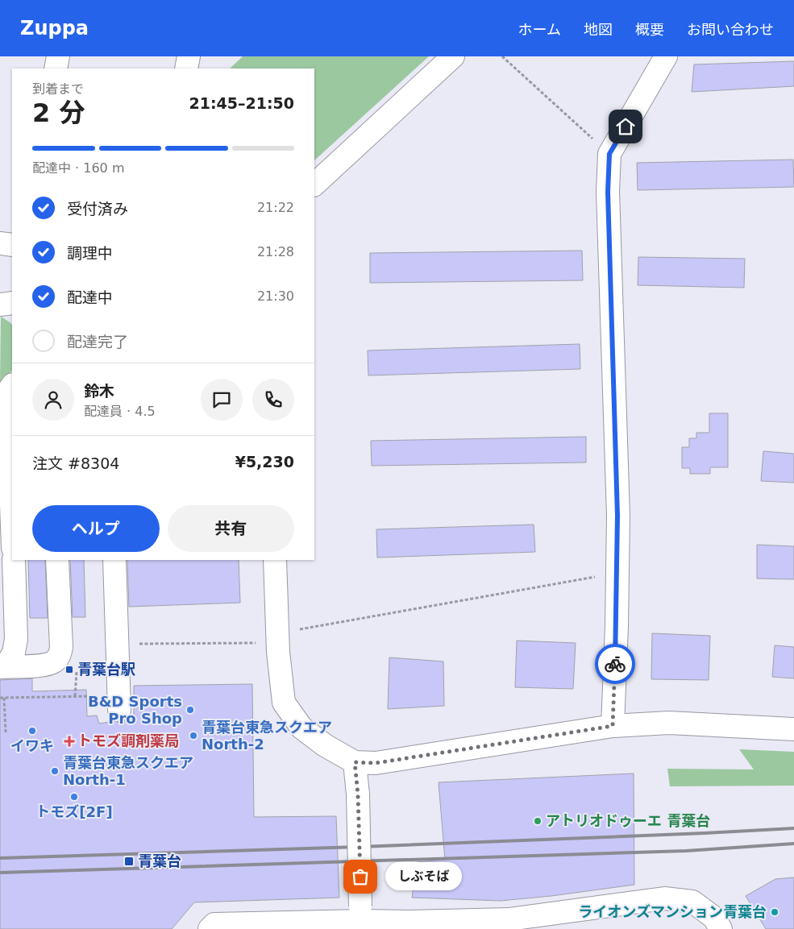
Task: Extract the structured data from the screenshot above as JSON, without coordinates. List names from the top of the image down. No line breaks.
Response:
{"places":{"transit":["青葉台駅","青葉台"],"other":["B&D Sports Pro Shop","イワキ","青葉台東急スクエア North-2","青葉台東急スクエア North-1","トモズ[2F]","アトリオドゥーエ 青葉台","しぶそば","ライオンズマンション青葉台"],"health":["トモズ調剤薬局"]},"page":{"header":"Zuppa","nav":["ホーム","地図","概要","お問い合わせ"],"heading":["2 分","到着まで","21:45–21:50"],"panel":["鈴木","配達員 · 4.5","注文 #8304","¥5,230"],"bar":"配達中 · 160 m","list":[["受付済み","21:22"],["調理中","21:28"],["配達中","21:30"],"配達完了"],"buttons":["ヘルプ","共有"],"bubble":"しぶそば"}}
